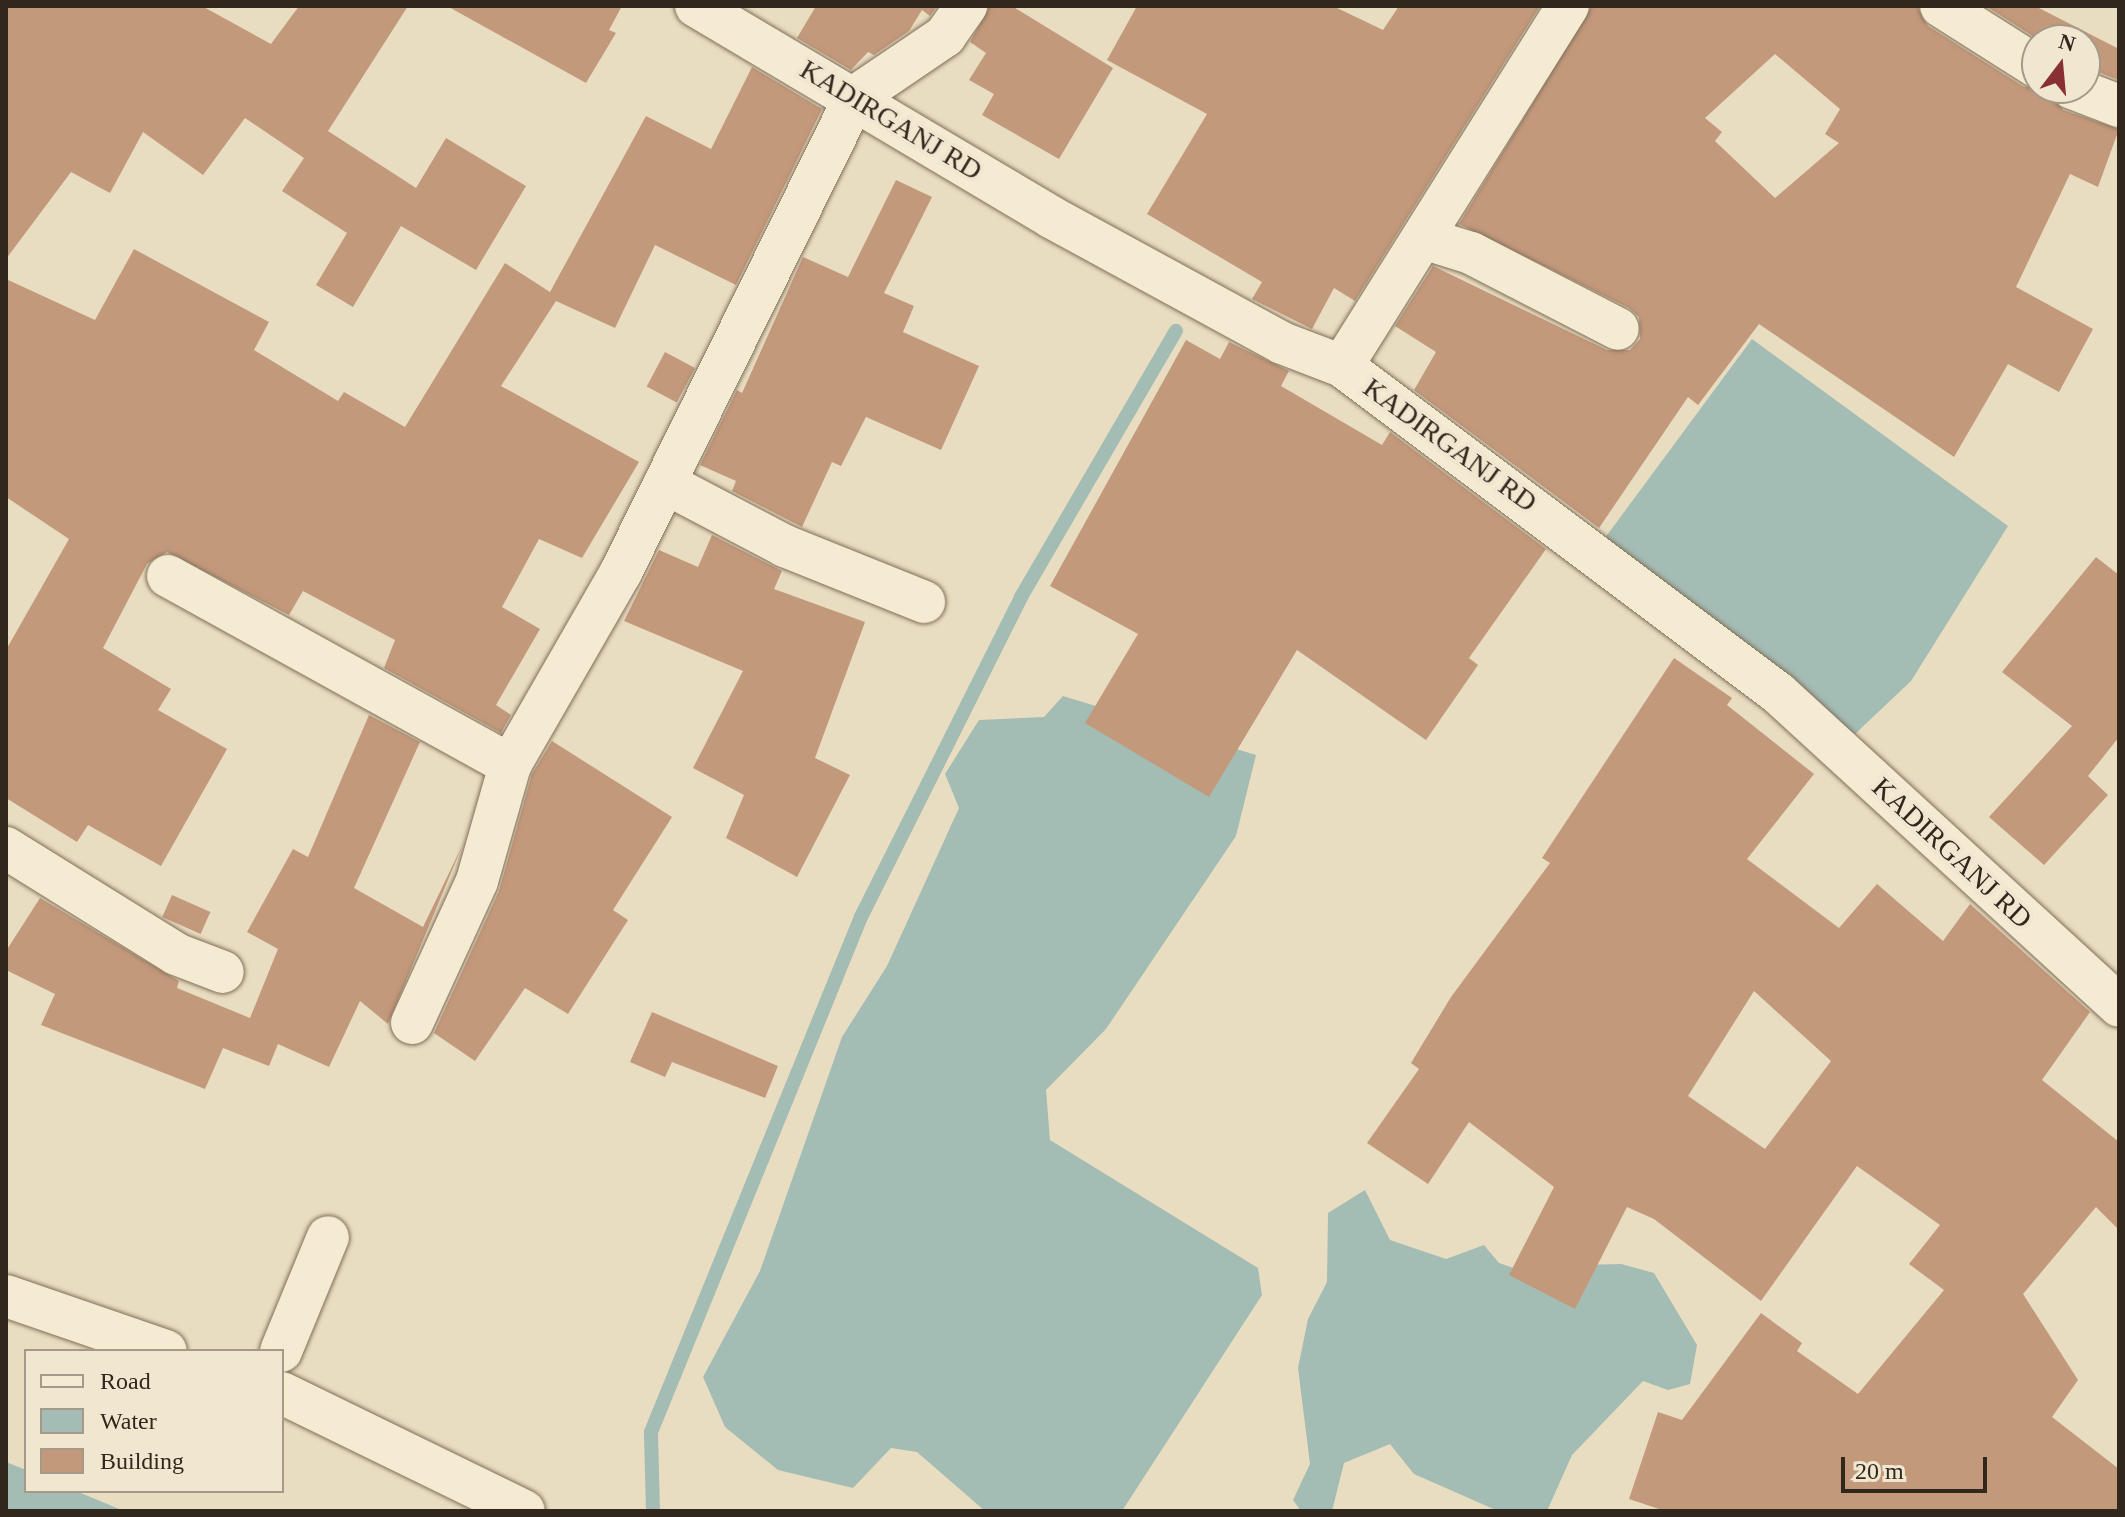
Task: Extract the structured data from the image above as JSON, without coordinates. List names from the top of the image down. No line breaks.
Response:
{"streets":{"street":["KADIRGANJ RD"]},"legend":["Road","Water","Building"],"scale_bar":"20 m","north":"top"}
